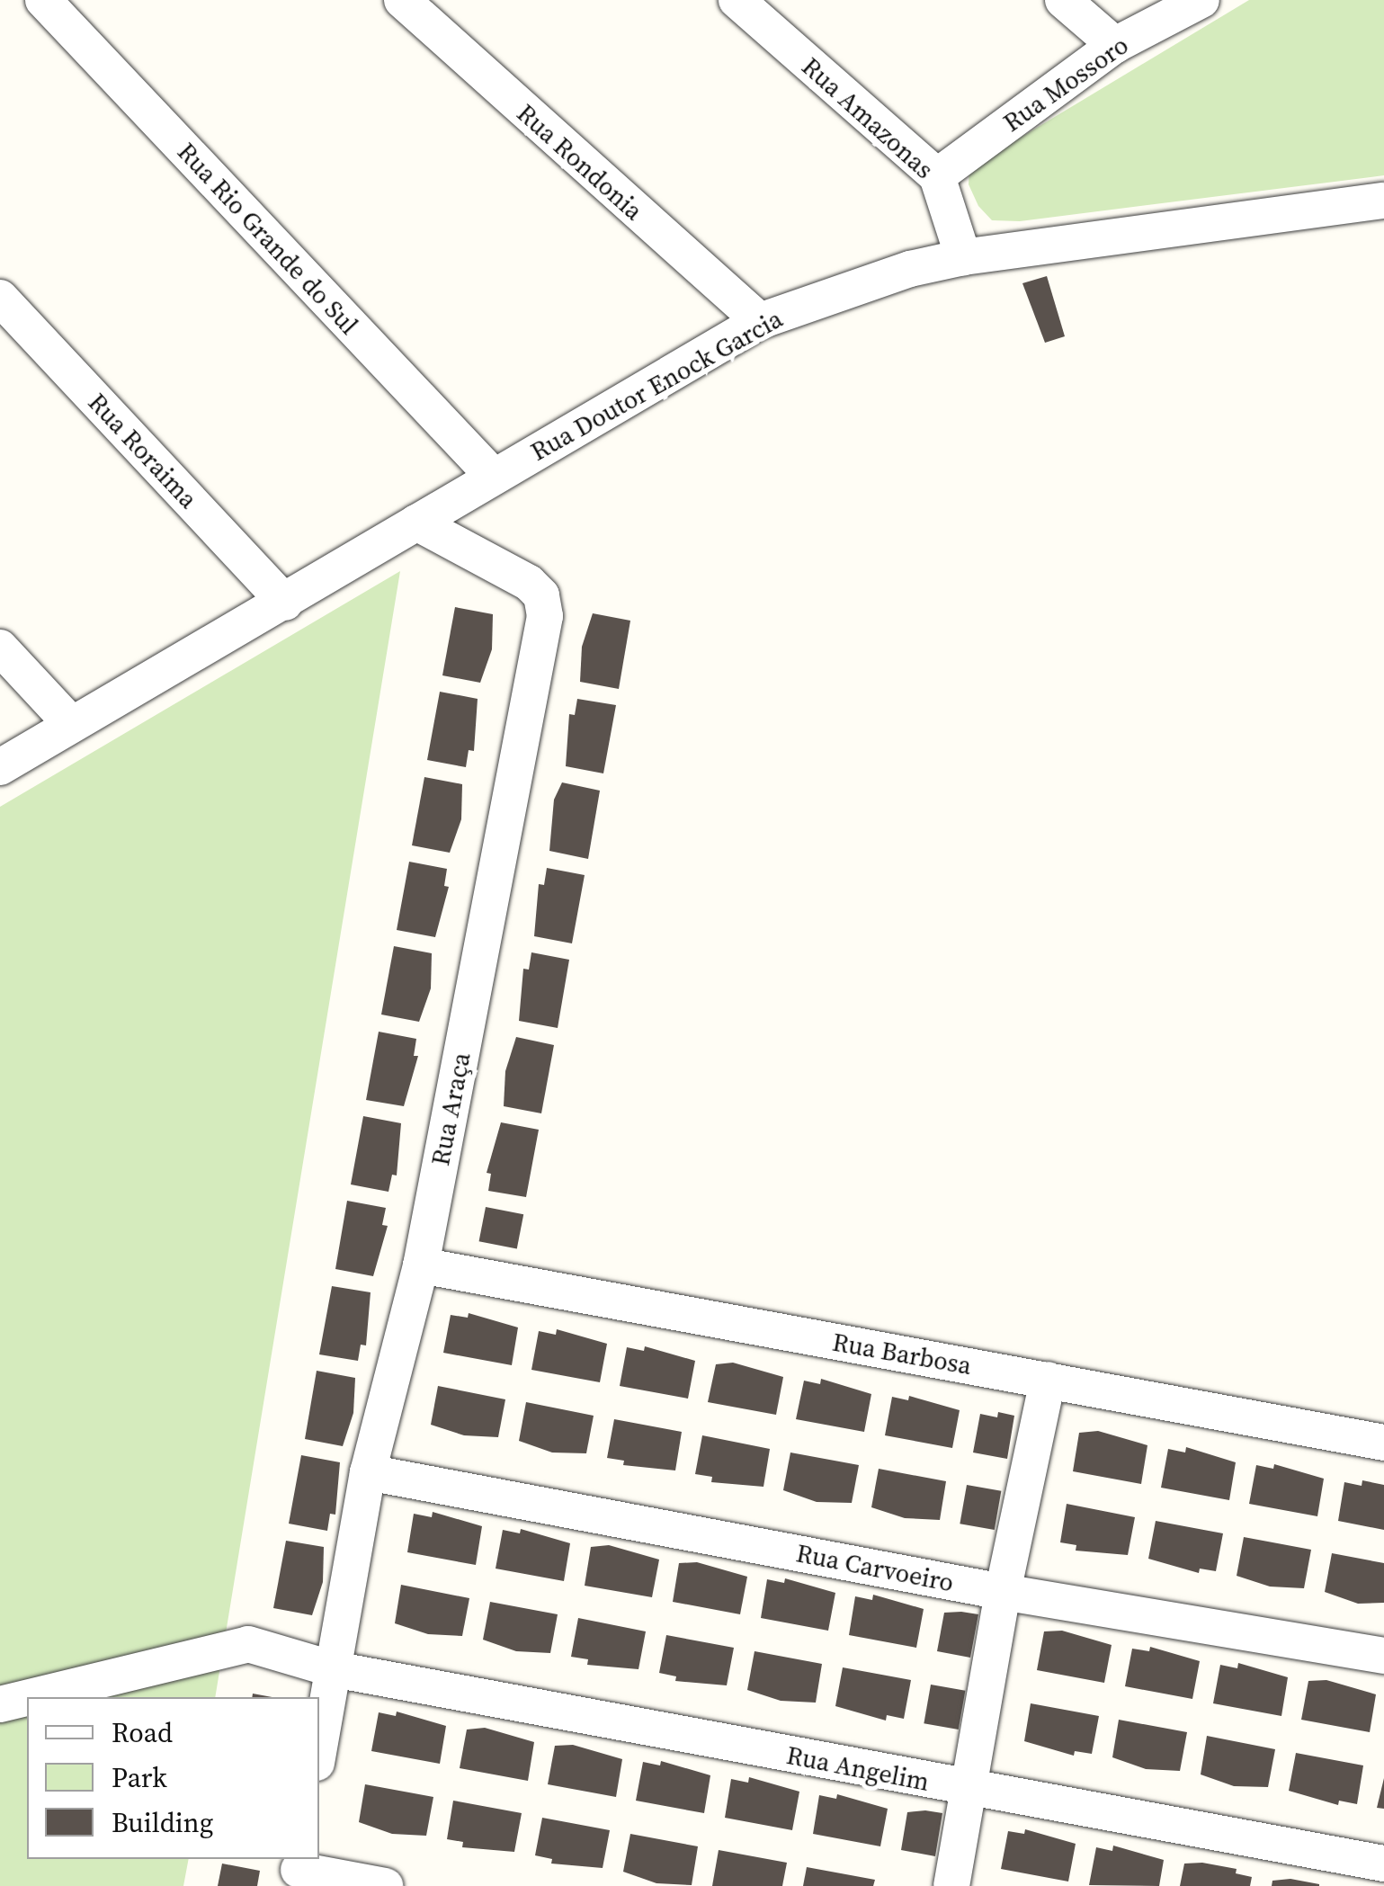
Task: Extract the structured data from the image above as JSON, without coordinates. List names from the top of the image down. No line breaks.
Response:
{"streets":{"street":["Rua Mossoro","Rua Amazonas","Rua Rondonia","Rua Rio Grande do Sul","Rua Doutor Enock Garcia","Rua Roraima","Rua Araça","Rua Barbosa","Rua Carvoeiro","Rua Angelim"]},"crossings":[["Rua Mossoro","Rua Amazonas"],["Rua Amazonas","Rua Doutor Enock Garcia"],["Rua Rondonia","Rua Doutor Enock Garcia"],["Rua Rio Grande do Sul","Rua Doutor Enock Garcia"],["Rua Doutor Enock Garcia","Rua Roraima"],["Rua Doutor Enock Garcia","Rua Araça"],["Rua Araça","Rua Barbosa"],["Rua Araça","Rua Carvoeiro"],["Rua Araça","Rua Angelim"]],"legend":["Road","Park","Building"]}
